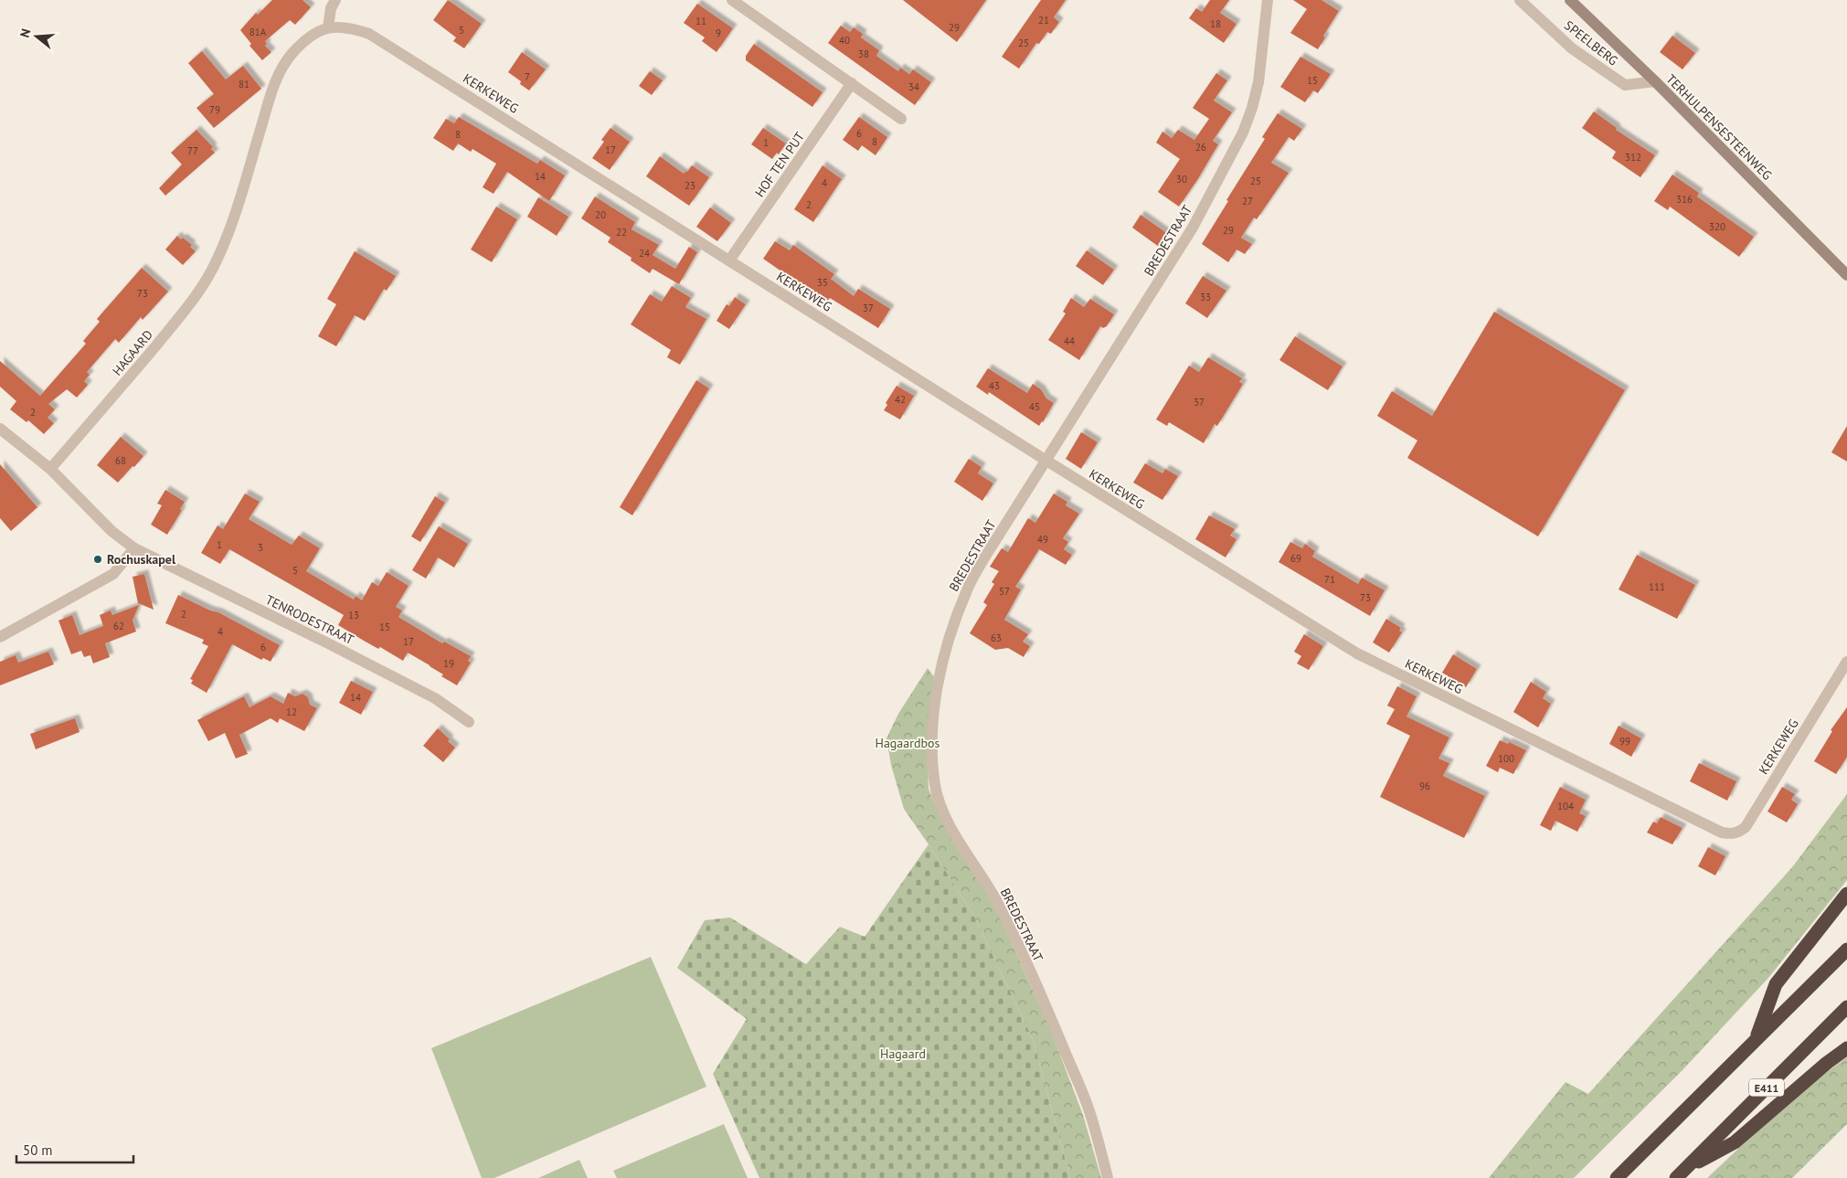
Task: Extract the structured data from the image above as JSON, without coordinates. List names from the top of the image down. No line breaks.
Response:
{"streets":{"highway":["E411"],"main road":["TERHULPENSESTEENWEG"],"street":["SPEELBERG","KERKEWEG","HOF TEN PUT","BREDESTRAAT","HAGAARD","TENRODESTRAAT"]},"crossings":[["SPEELBERG","TERHULPENSESTEENWEG"],["KERKEWEG","HOF TEN PUT"],["KERKEWEG","BREDESTRAAT"],["KERKEWEG","HAGAARD"]],"parks":["Hagaardbos","Hagaard"],"places":["Rochuskapel"],"house_numbers":["21","11","18","29","5","81A","9","40","25","38","7","15","81","34","79","6","8","8","1","26","17","77","312","14","30","25","4","23","316","27","2","20","320","29","22","24","35","73","33","37","44","43","42","37","45","2","68","49","1","3","69","5","71","111","57","73","2","13","62","15","4","63","17","6","19","14","12","99","100","96","104"],"scale_bar":"50 m","north":"left"}
